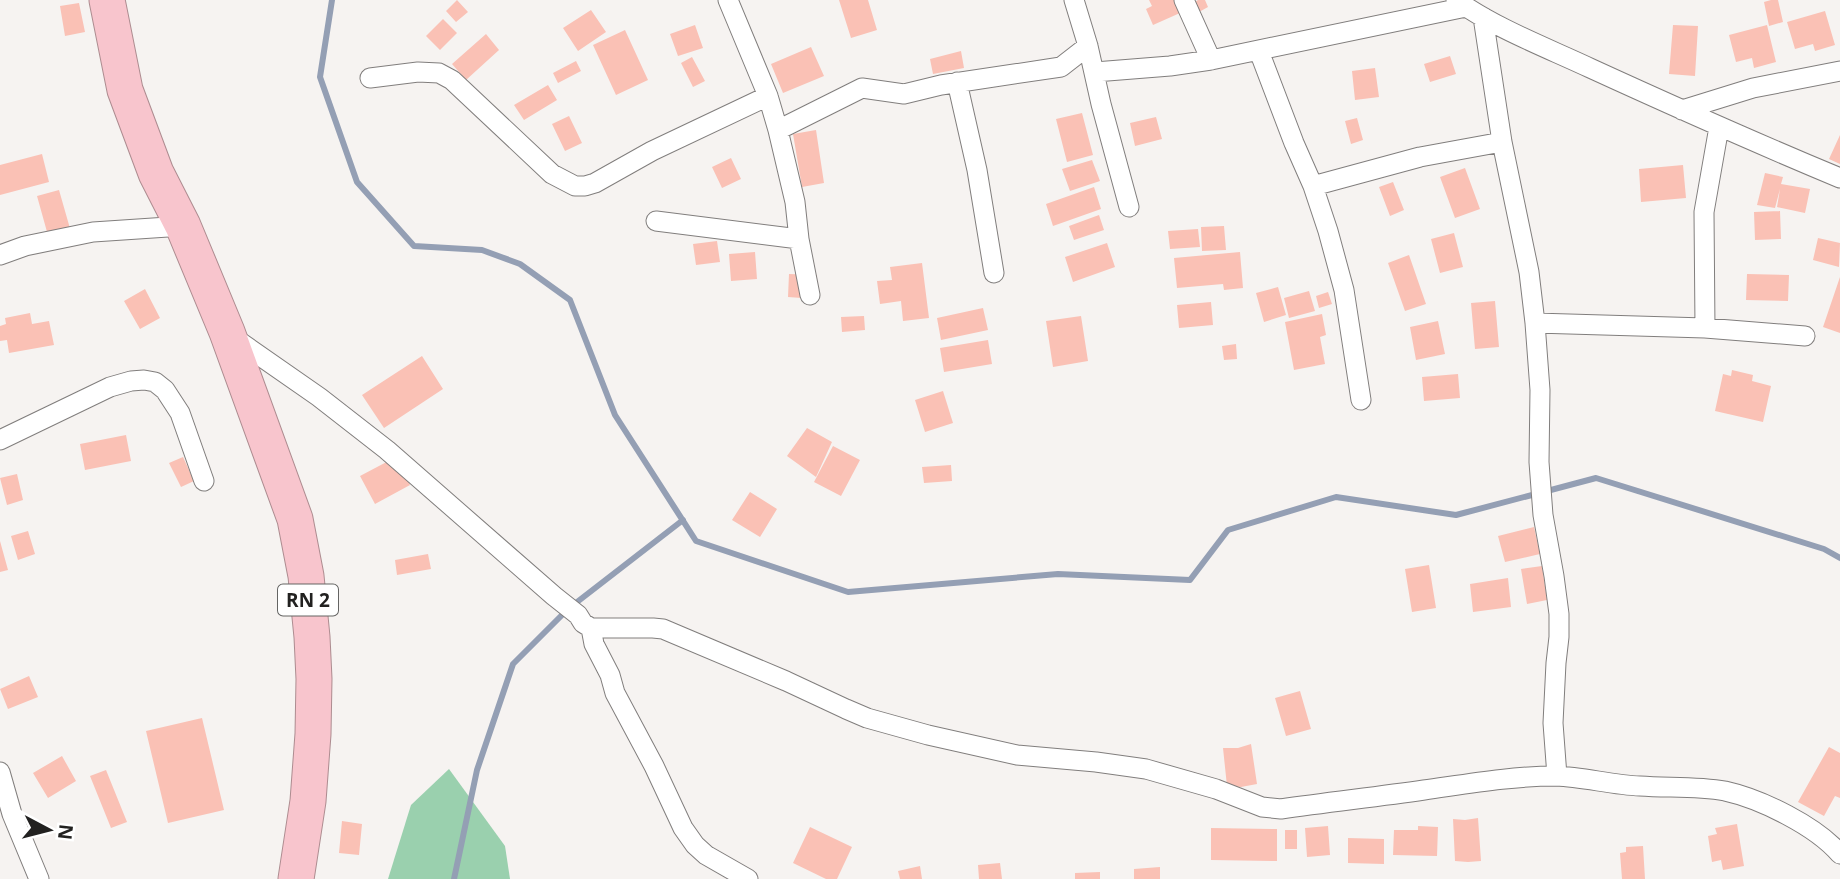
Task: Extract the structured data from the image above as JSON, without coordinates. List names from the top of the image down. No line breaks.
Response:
{"streets":{"highway":["RN 2"]},"north":"right"}
